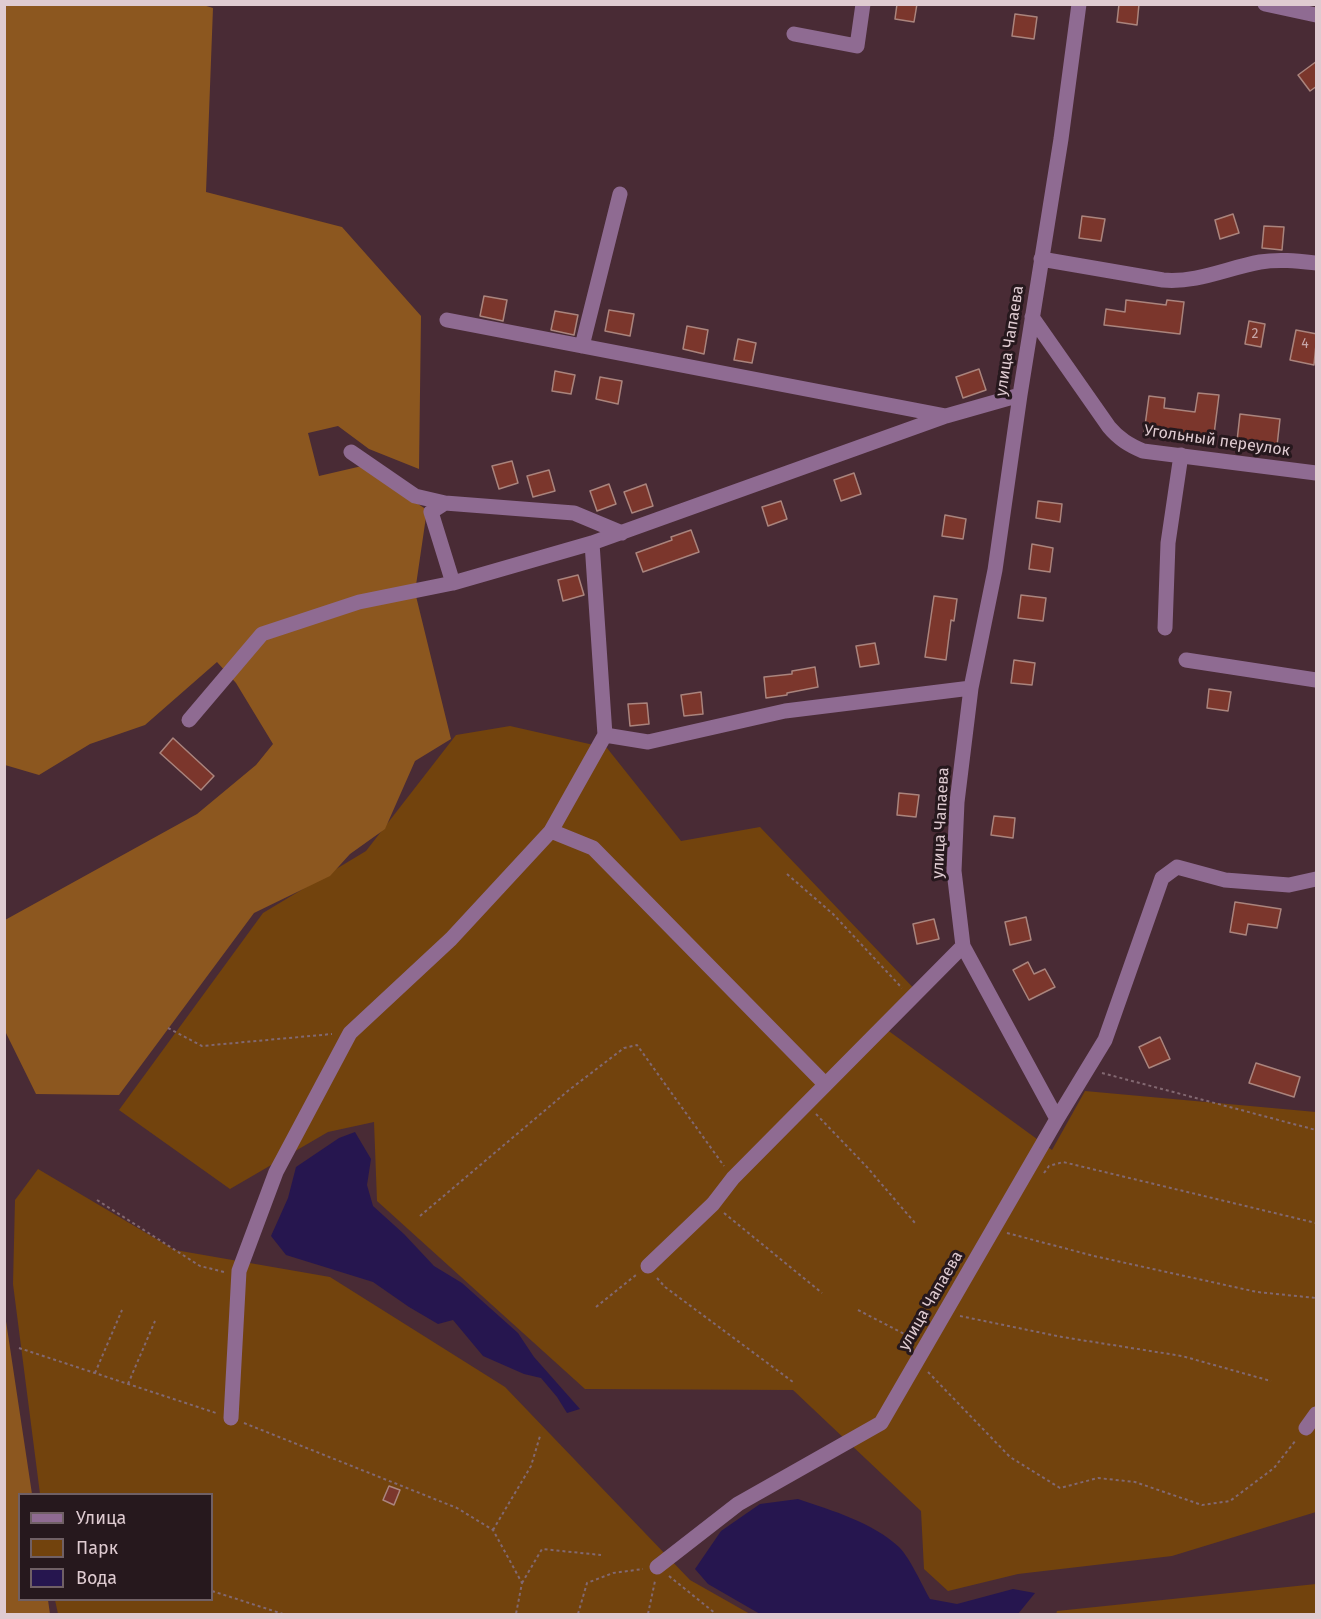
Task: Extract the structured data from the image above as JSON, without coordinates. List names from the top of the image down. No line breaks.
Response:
{"streets":{"street":["улица Чапаева","Угольный переулок"]},"crossings":[["улица Чапаева","Угольный переулок"]],"house_numbers":["2","4"],"legend":["Улица","Парк","Вода"]}
